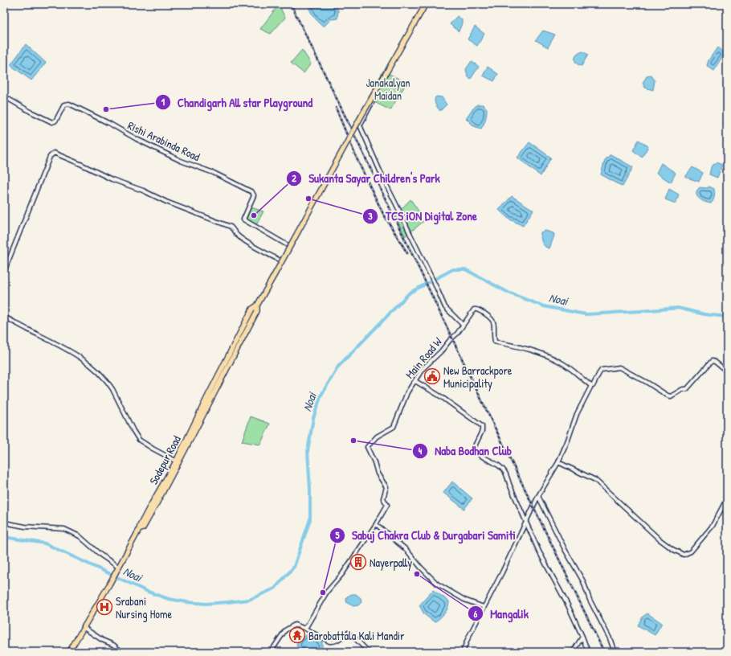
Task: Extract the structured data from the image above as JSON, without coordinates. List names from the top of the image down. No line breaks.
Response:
{"streets":{"main road":["Sodepur Road"],"street":["Rishi Arabinda Road","Main Road W"]},"water":["Noai"],"parks":["Janakalyan Maidan"],"places":{"other":["Chandigarh All star Playground","TCS iON Digital Zone","Sukanta Sayar Children's Park","Naba Bodhan Club","Mangalik","Sabuj Chakra Club & Durgabari Samiti"],"public building":["New Barrackpore Municipality"],"building":["Nayerpally"],"hospital":["Srabani Nursing Home"],"temple":["Barobattala Kali Mandir"]}}
